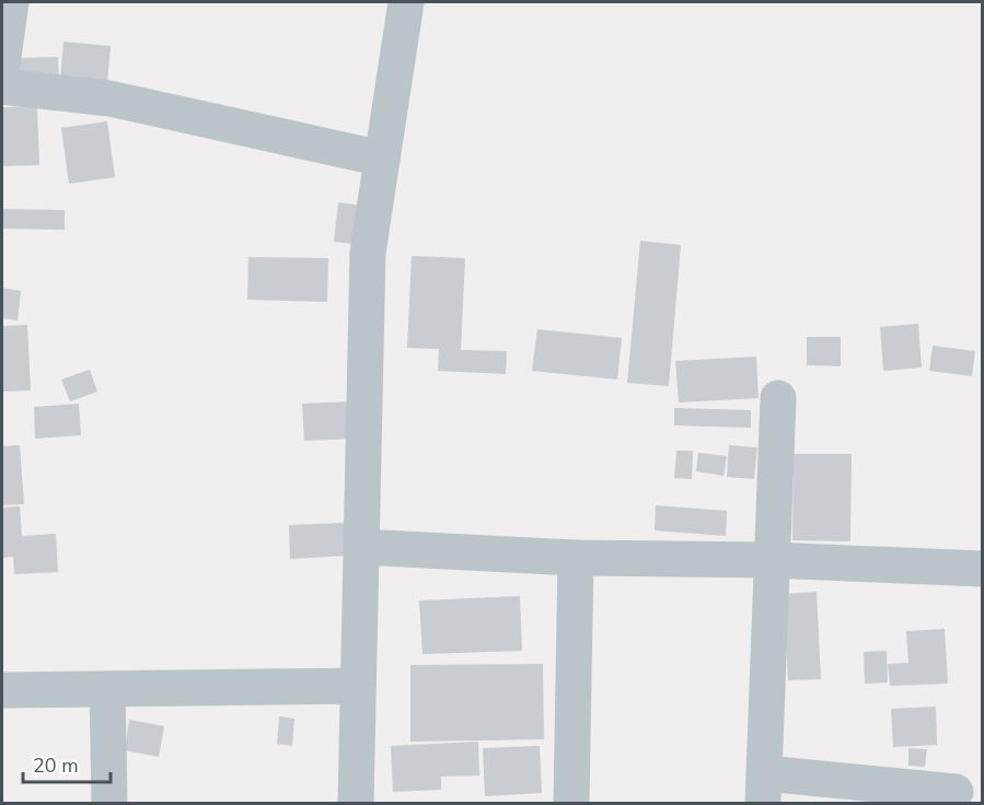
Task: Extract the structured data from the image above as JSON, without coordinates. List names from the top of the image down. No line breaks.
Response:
{"scale_bar":"20 m"}
